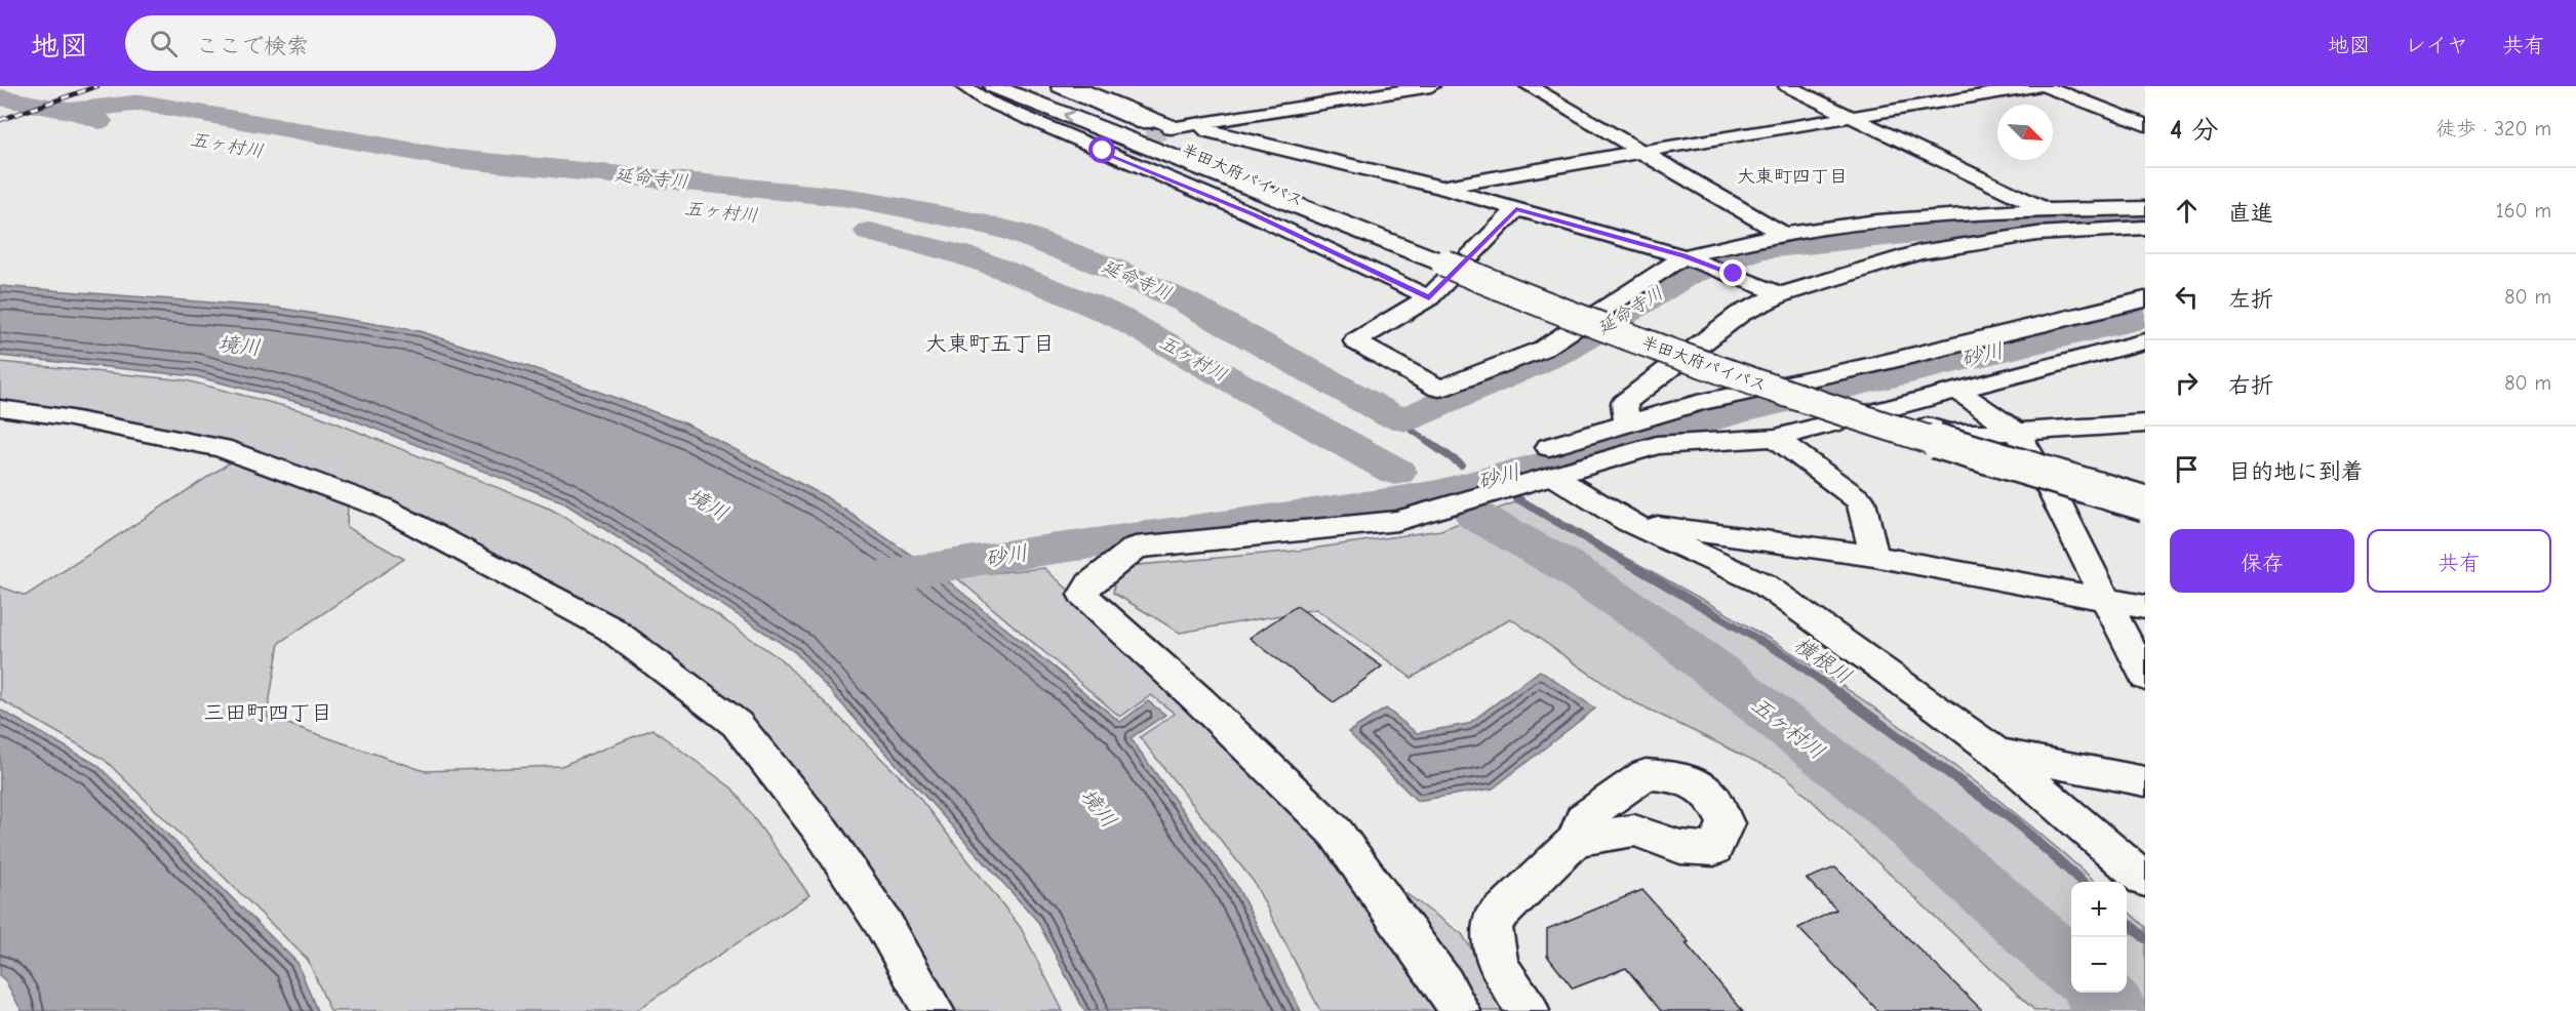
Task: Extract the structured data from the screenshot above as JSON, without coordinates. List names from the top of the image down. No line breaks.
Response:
{"streets":{"highway":["半田大府パイパス"]},"districts":["大東町四丁目","大東町五丁目","三田町四丁目"],"water":["五ヶ村川","延命寺川","境川","砂川","横根川"],"north":"bottom right","page":{"header":"地図","search":"ここで検索","nav":["地図","レイヤ","共有"],"heading":["4 分","徒歩 · 320 m"],"list":[["直進","160 m"],["左折","80 m"],["右折","80 m"],"目的地に到着"],"buttons":["保存","共有"],"map_buttons":["+","−"]}}
